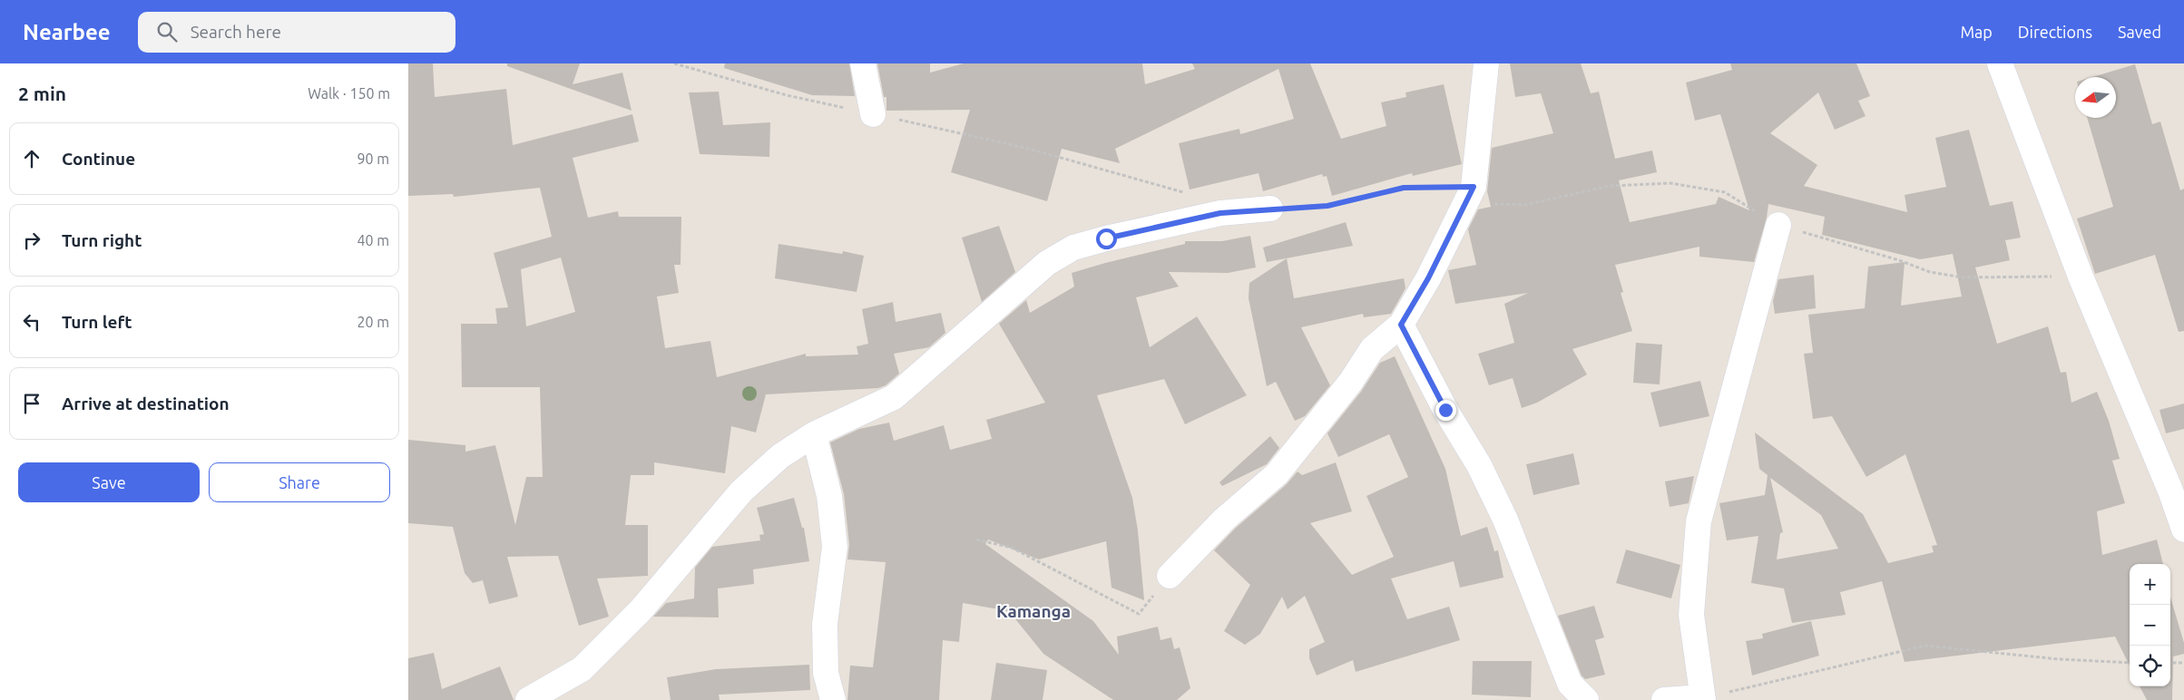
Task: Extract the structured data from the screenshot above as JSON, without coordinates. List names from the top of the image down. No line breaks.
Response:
{"districts":["Kamanga"],"north":"left","page":{"header":"Nearbee","search":"Search here","nav":["Map","Directions","Saved"],"heading":["2 min","Walk · 150 m"],"list":[["Continue","90 m"],["Turn right","40 m"],["Turn left","20 m"],"Arrive at destination"],"buttons":["Save","Share"],"map_buttons":["+","−"]}}
